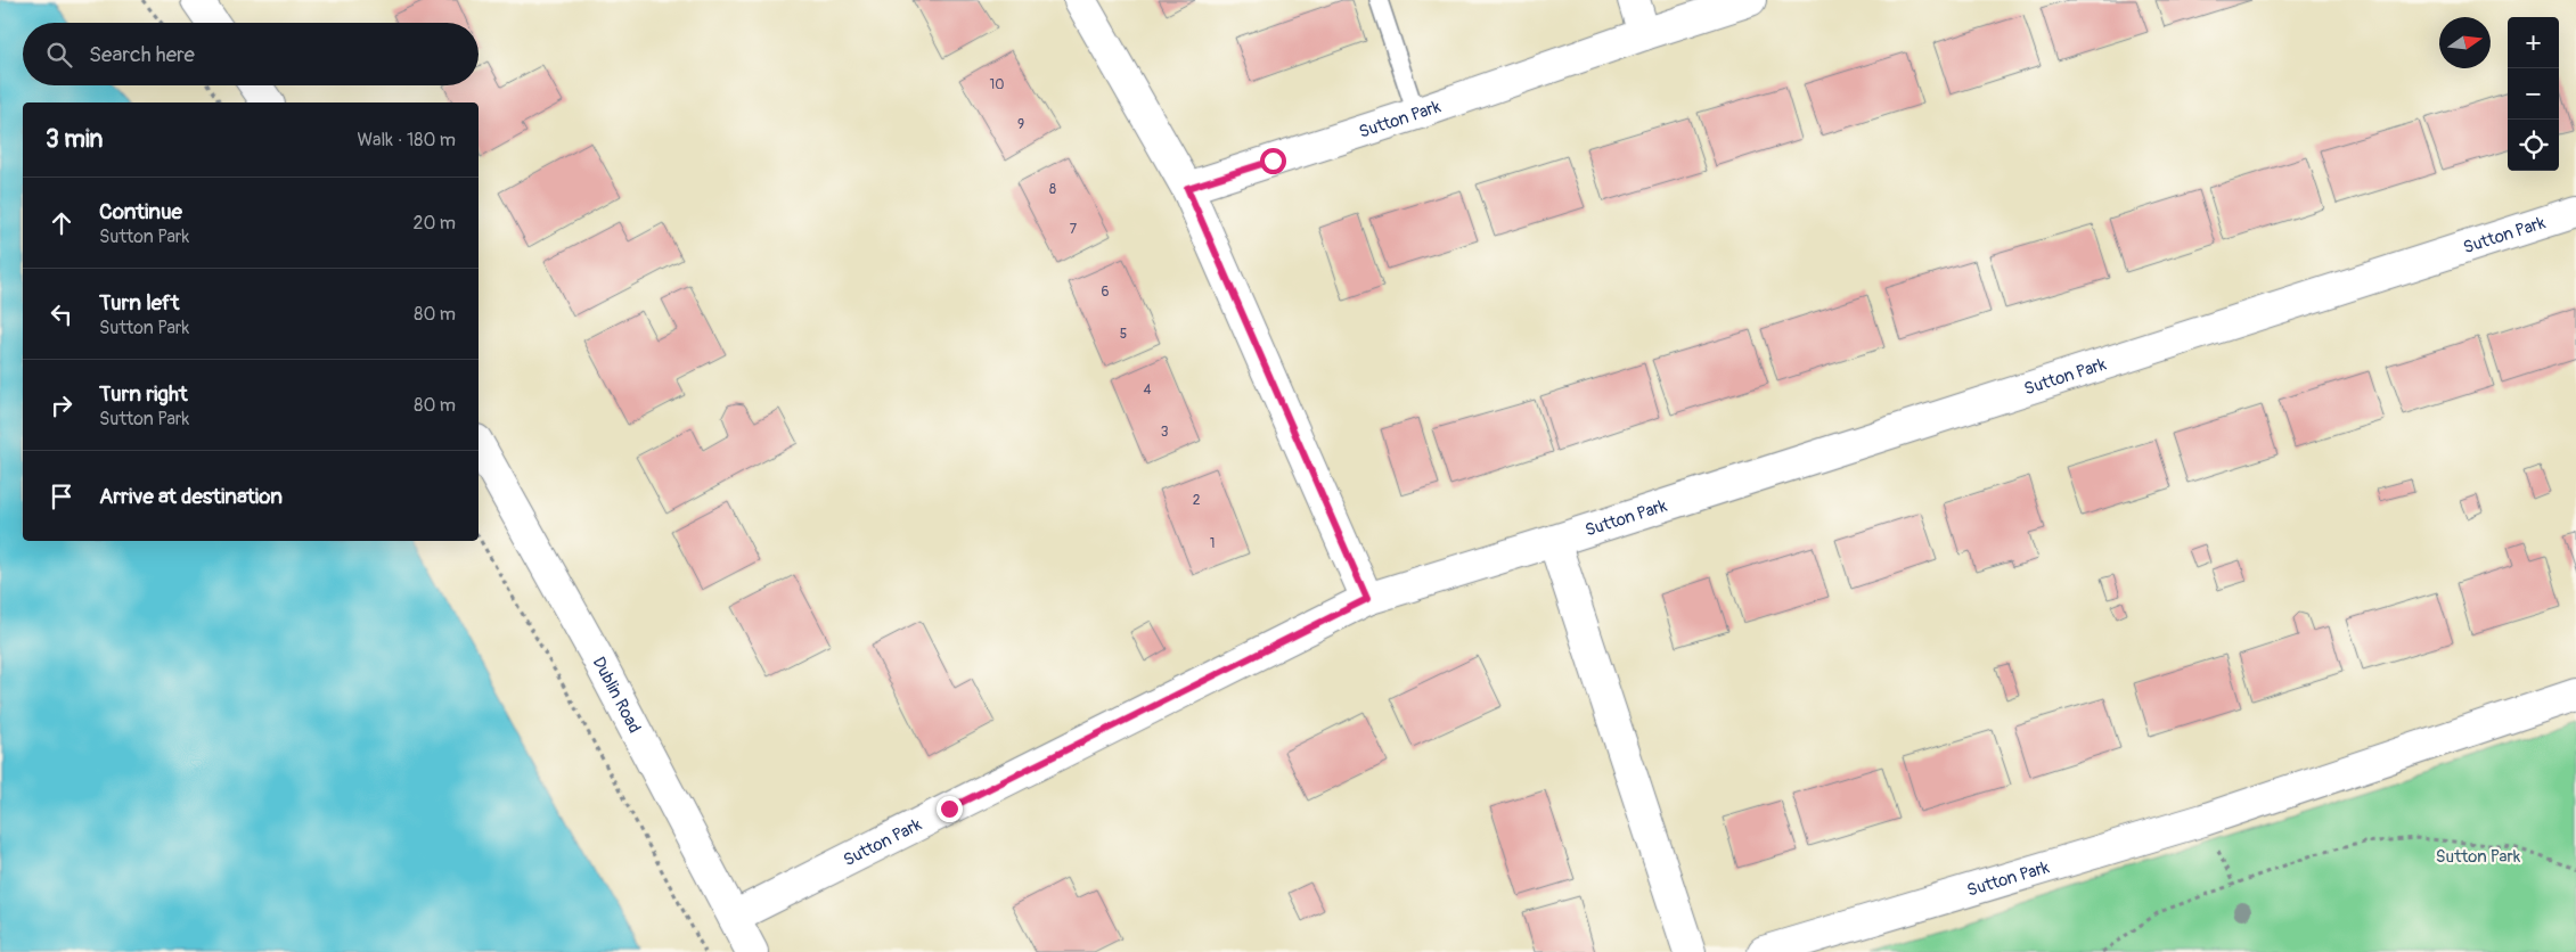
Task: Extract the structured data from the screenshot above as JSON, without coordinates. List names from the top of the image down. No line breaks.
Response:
{"streets":{"street":["Sutton Park","Dublin Road"]},"crossings":[["Sutton Park","Dublin Road"]],"parks":["Sutton Park"],"house_numbers":["10","9","8","7","6","5","4","3","2","1"],"north":"right","page":{"map_buttons":["+","−"],"search":"Search here","heading":["3 min","Walk · 180 m"],"list":[["Continue","Sutton Park","20 m"],["Turn left","Sutton Park","80 m"],["Turn right","Sutton Park","80 m"],"Arrive at destination"]}}
